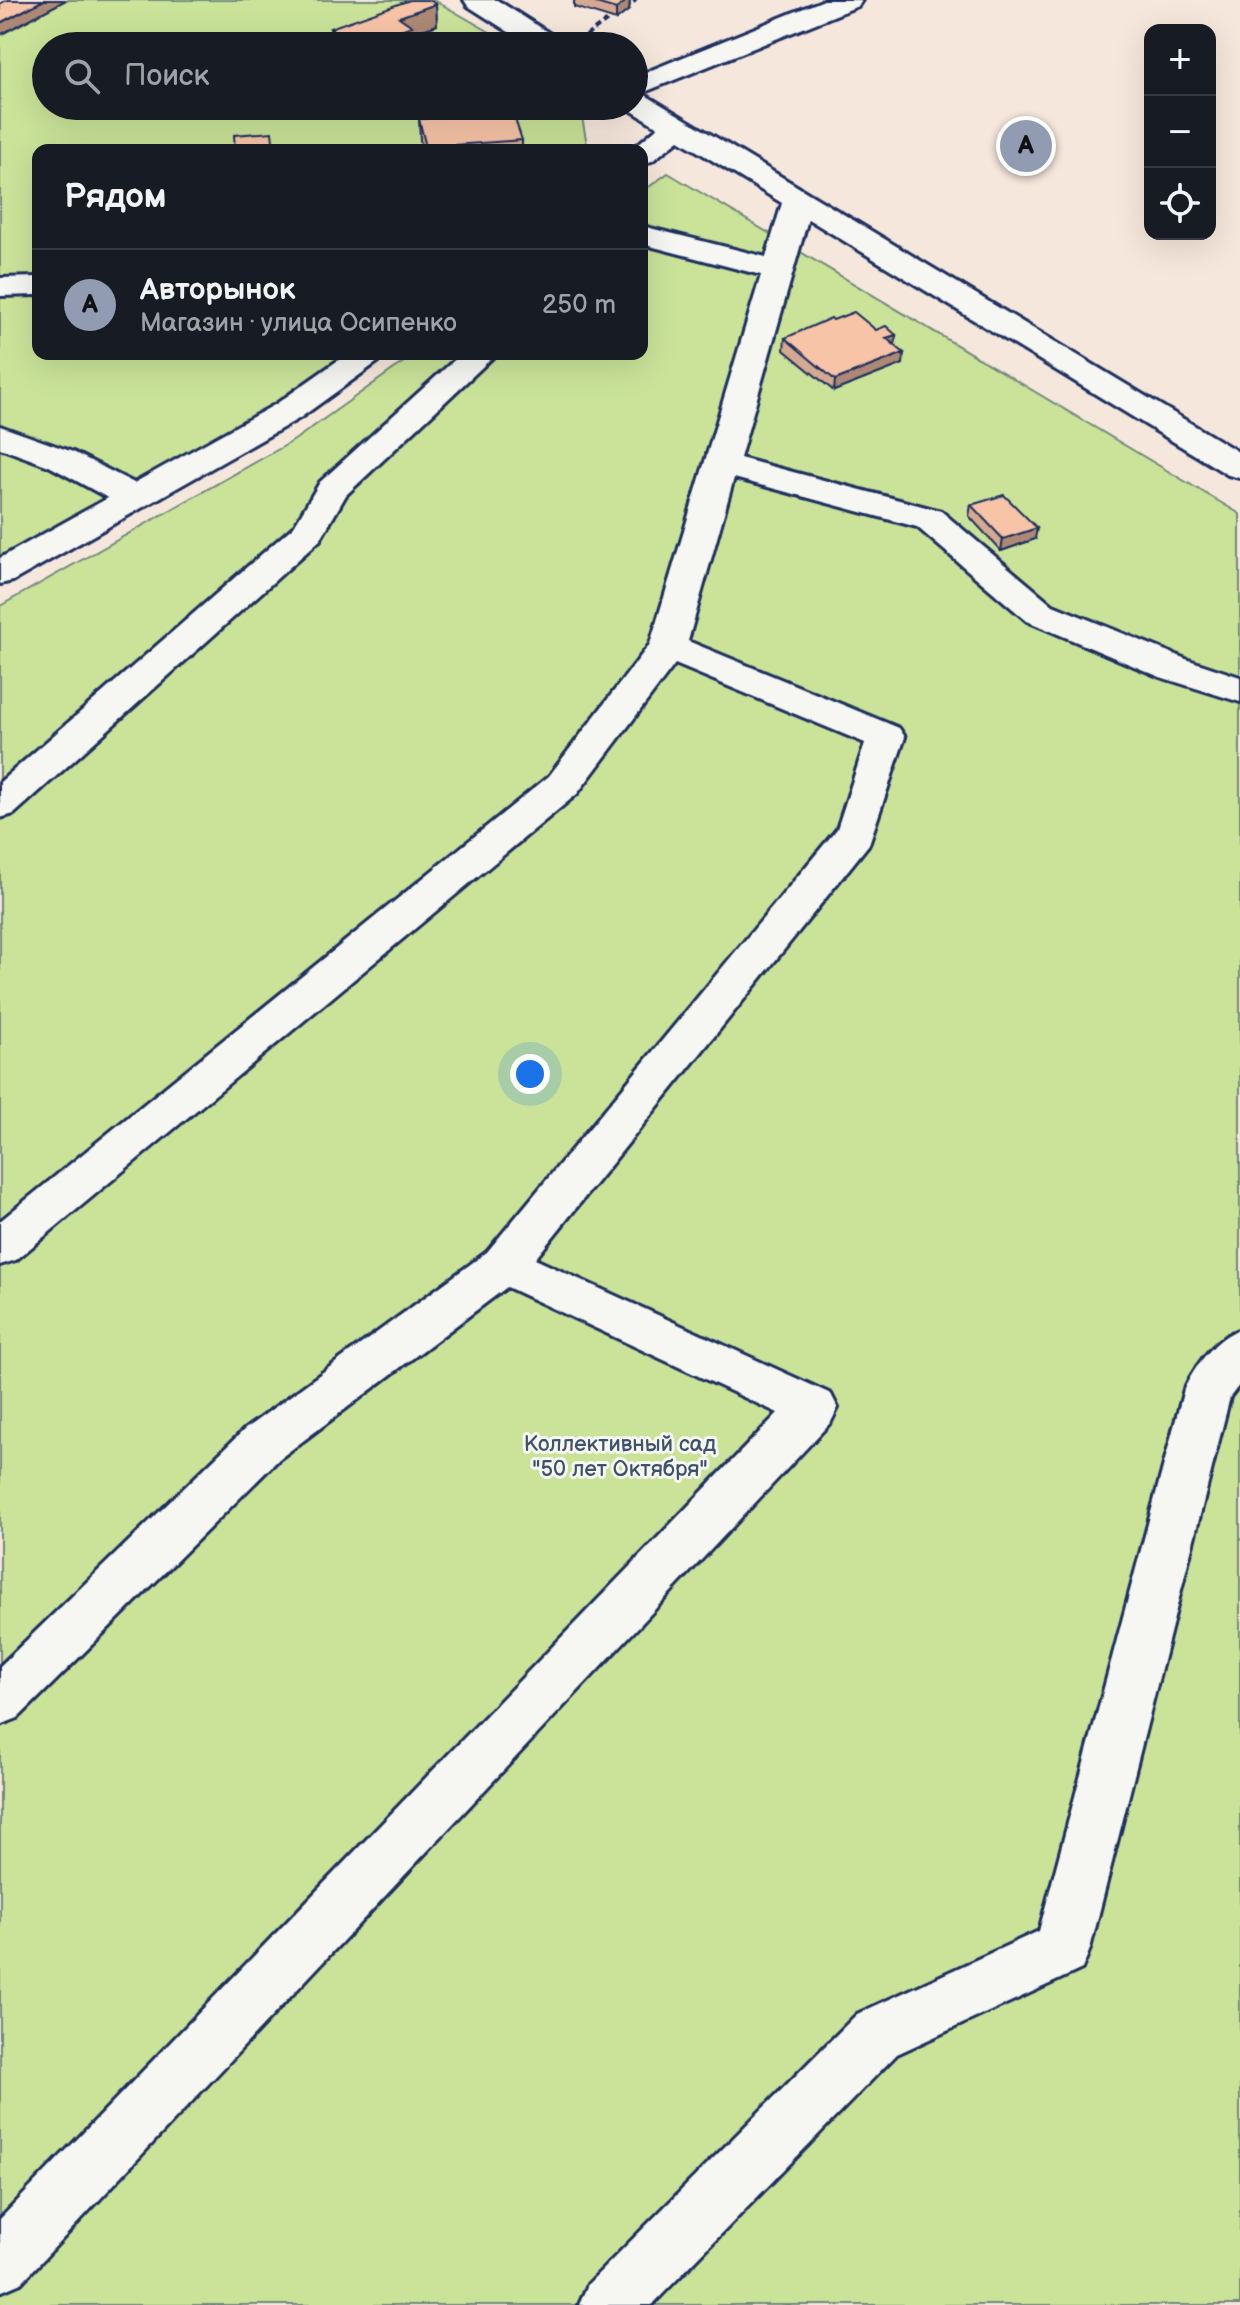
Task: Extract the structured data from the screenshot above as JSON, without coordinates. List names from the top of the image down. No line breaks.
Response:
{"parks":["Коллективный сад \"50 лет Октября\""],"page":{"map_buttons":["+","−"],"search":"Поиск","pins":"A","heading":"Рядом","list":[{"mark":"A","name":"Авторынок","note":"Магазин · улица Осипенко","value":"250 m"}]}}
